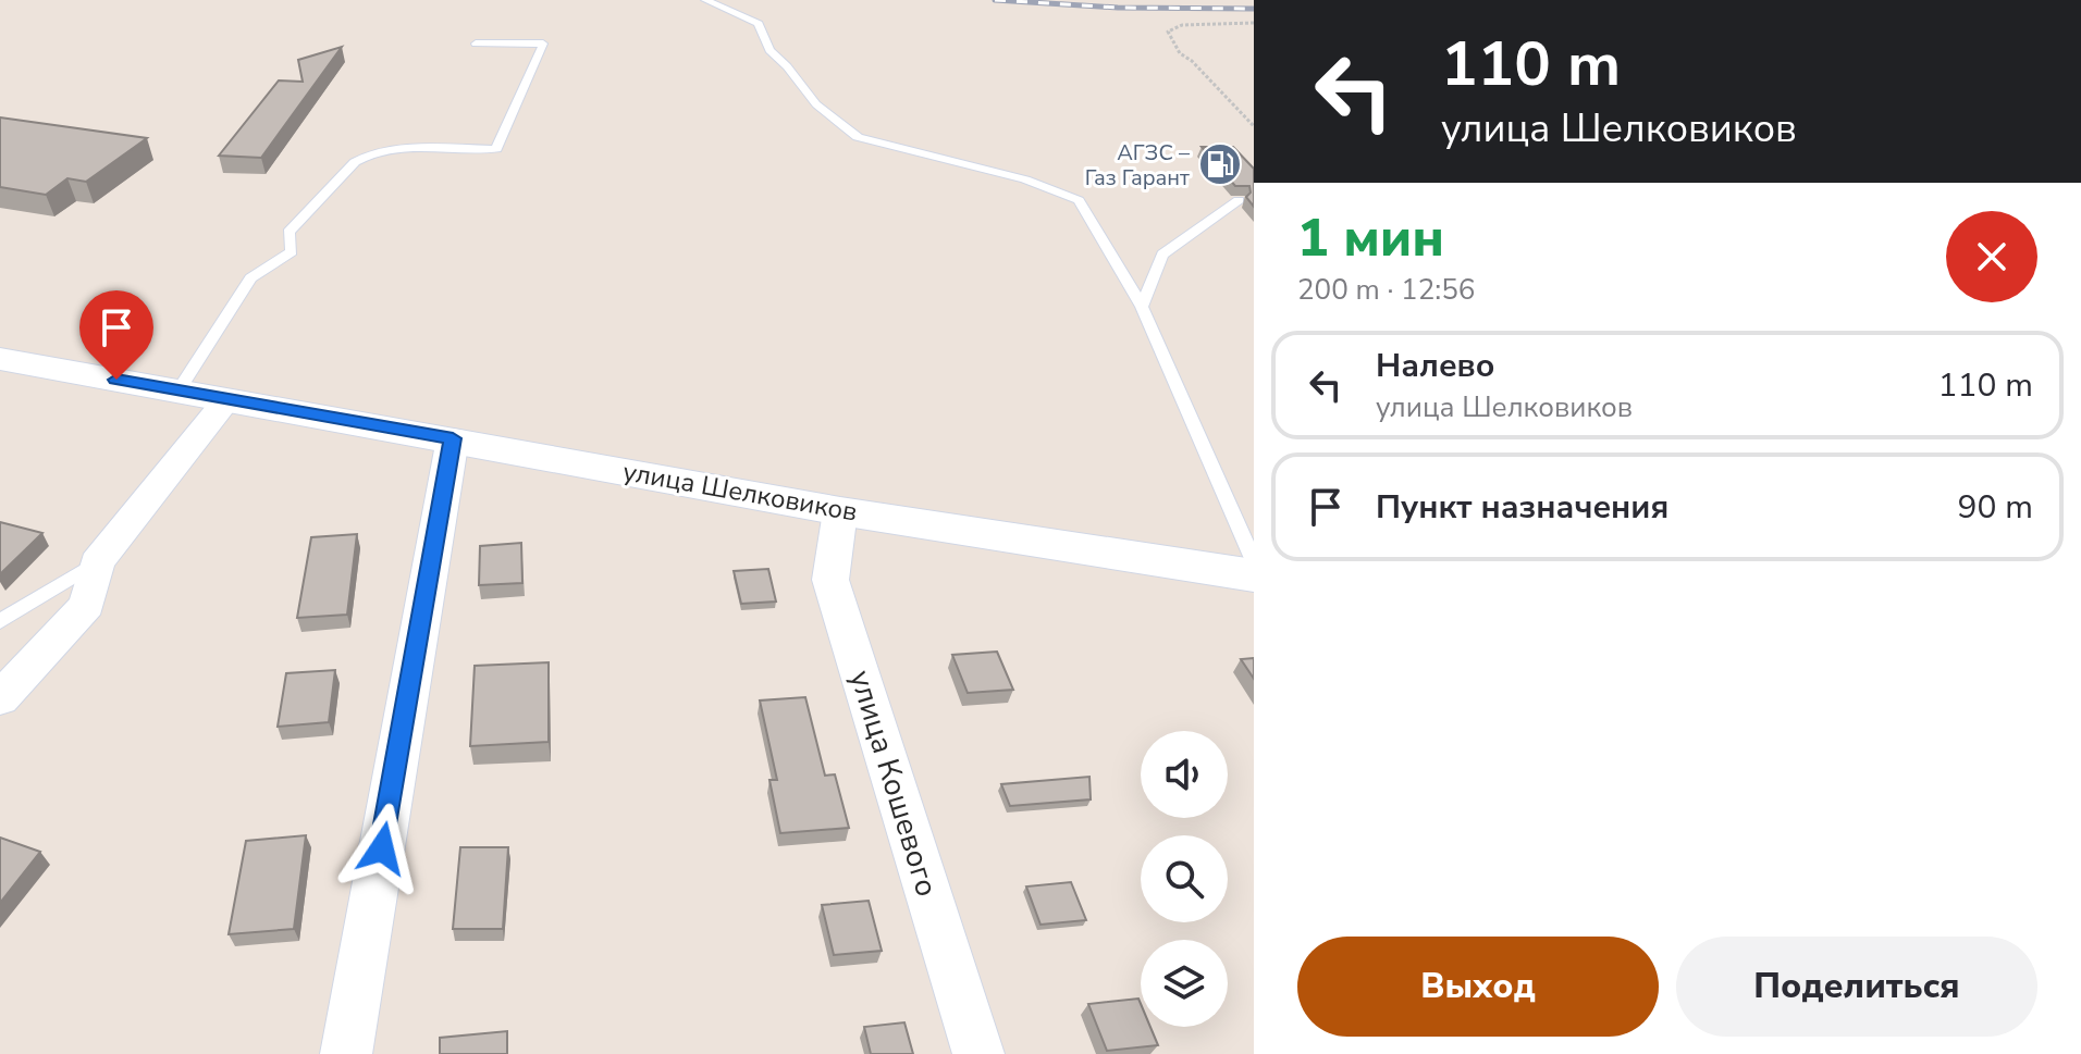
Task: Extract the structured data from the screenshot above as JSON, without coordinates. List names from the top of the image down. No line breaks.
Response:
{"streets":{"street":["улица Шелковиков","улица Кошевого"]},"crossings":[["улица Шелковиков","улица Кошевого"]],"places":{"fuel station":["АГЗС – Газ Гарант"]},"page":{"turn":["110 m","улица Шелковиков"],"heading":["1 мин","200 m · 12:56"],"list":[{"name":"Налево","note":"улица Шелковиков","value":"110 m"},{"name":"Пункт назначения","value":"90 m"}],"buttons":["Выход","Поделиться"]}}
